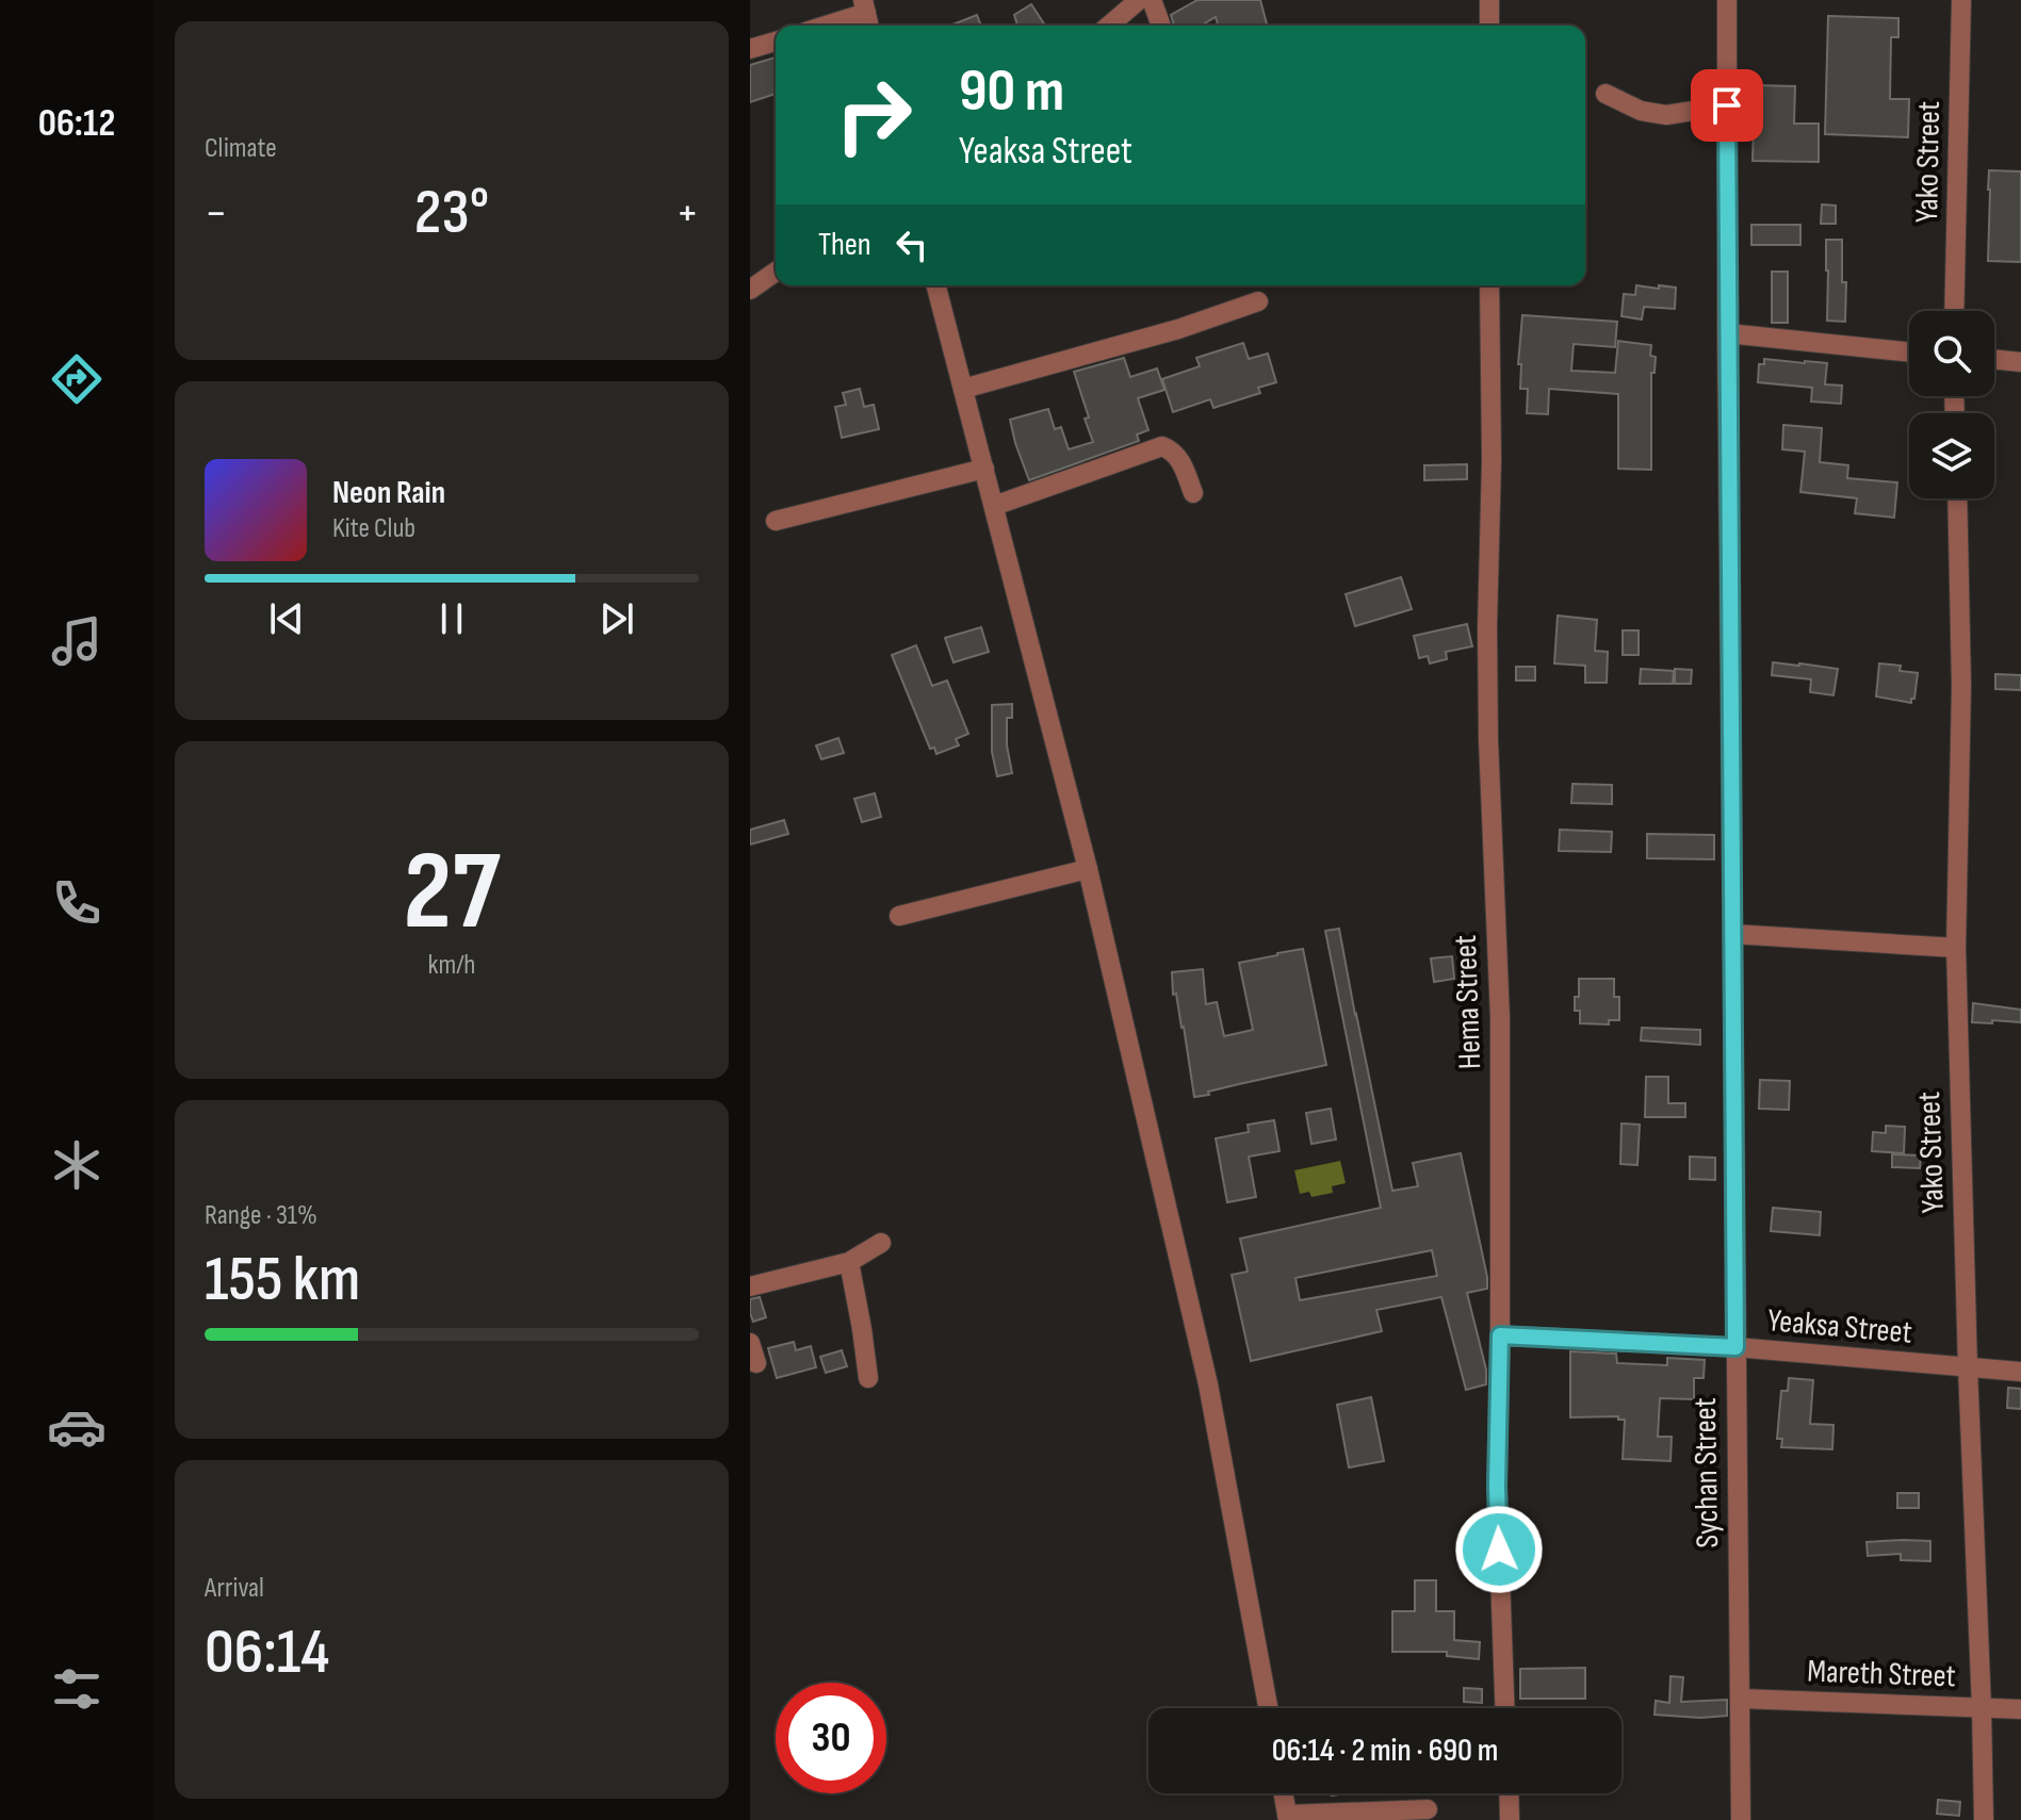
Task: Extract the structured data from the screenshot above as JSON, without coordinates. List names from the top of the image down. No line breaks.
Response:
{"streets":{"street":["Yako Street","Hema Street","Yeaksa Street","Sychan Street","Mareth Street"]},"crossings":[["Yako Street","Yeaksa Street"],["Yako Street","Mareth Street"],["Hema Street","Yeaksa Street"],["Yeaksa Street","Sychan Street"],["Sychan Street","Mareth Street"]],"page":{"tabs":"06:12","tile":["Climate",["27","km/h"],["Range · 31%","155 km"],["Arrival","06:14"]],"turn":["90 m","Yeaksa Street"],"heat":["−","23°","+"],"then":"Then","song":["Neon Rain","Kite Club"],"limit":"30","trip":"06:14 · 2 min · 690 m"}}
